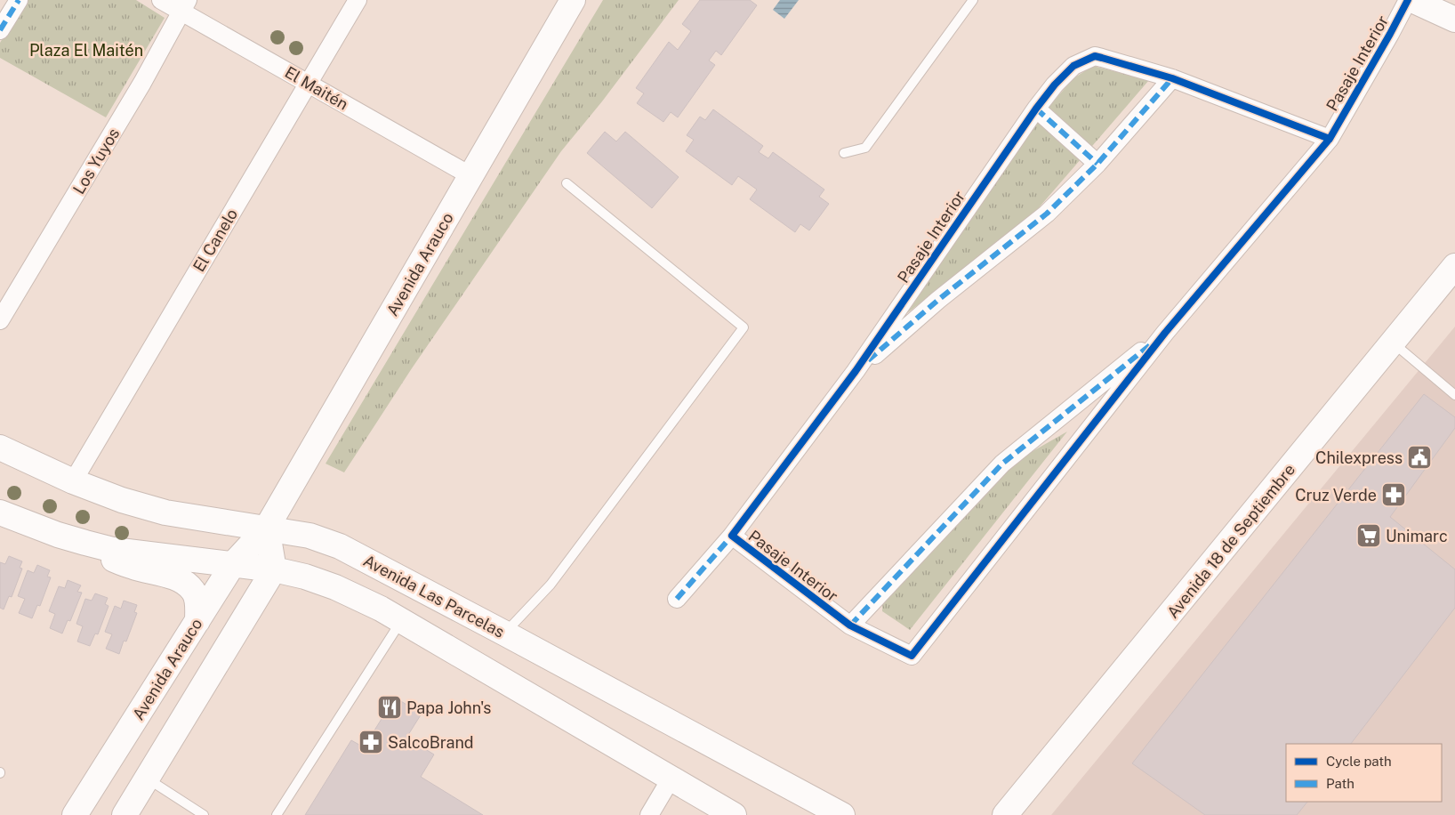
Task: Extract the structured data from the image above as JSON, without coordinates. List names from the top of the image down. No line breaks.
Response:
{"streets":{"main road":["Avenida Arauco","Avenida 18 de Septiembre","Avenida Las Parcelas"],"street":["Pasaje Interior","El Maitén","Los Yuyos","El Canelo"]},"crossings":[["El Maitén","Los Yuyos"],["El Maitén","El Canelo"],["El Maitén","Avenida Arauco"],["El Canelo","Avenida Las Parcelas"],["Avenida Arauco","Avenida Las Parcelas"]],"parks":["Plaza El Maitén"],"places":{"public building":["Chilexpress"],"pharmacy":["Cruz Verde","SalcoBrand"],"supermarket":["Unimarc"],"restaurant":["Papa John's"]},"legend":["Cycle path","Path"]}
